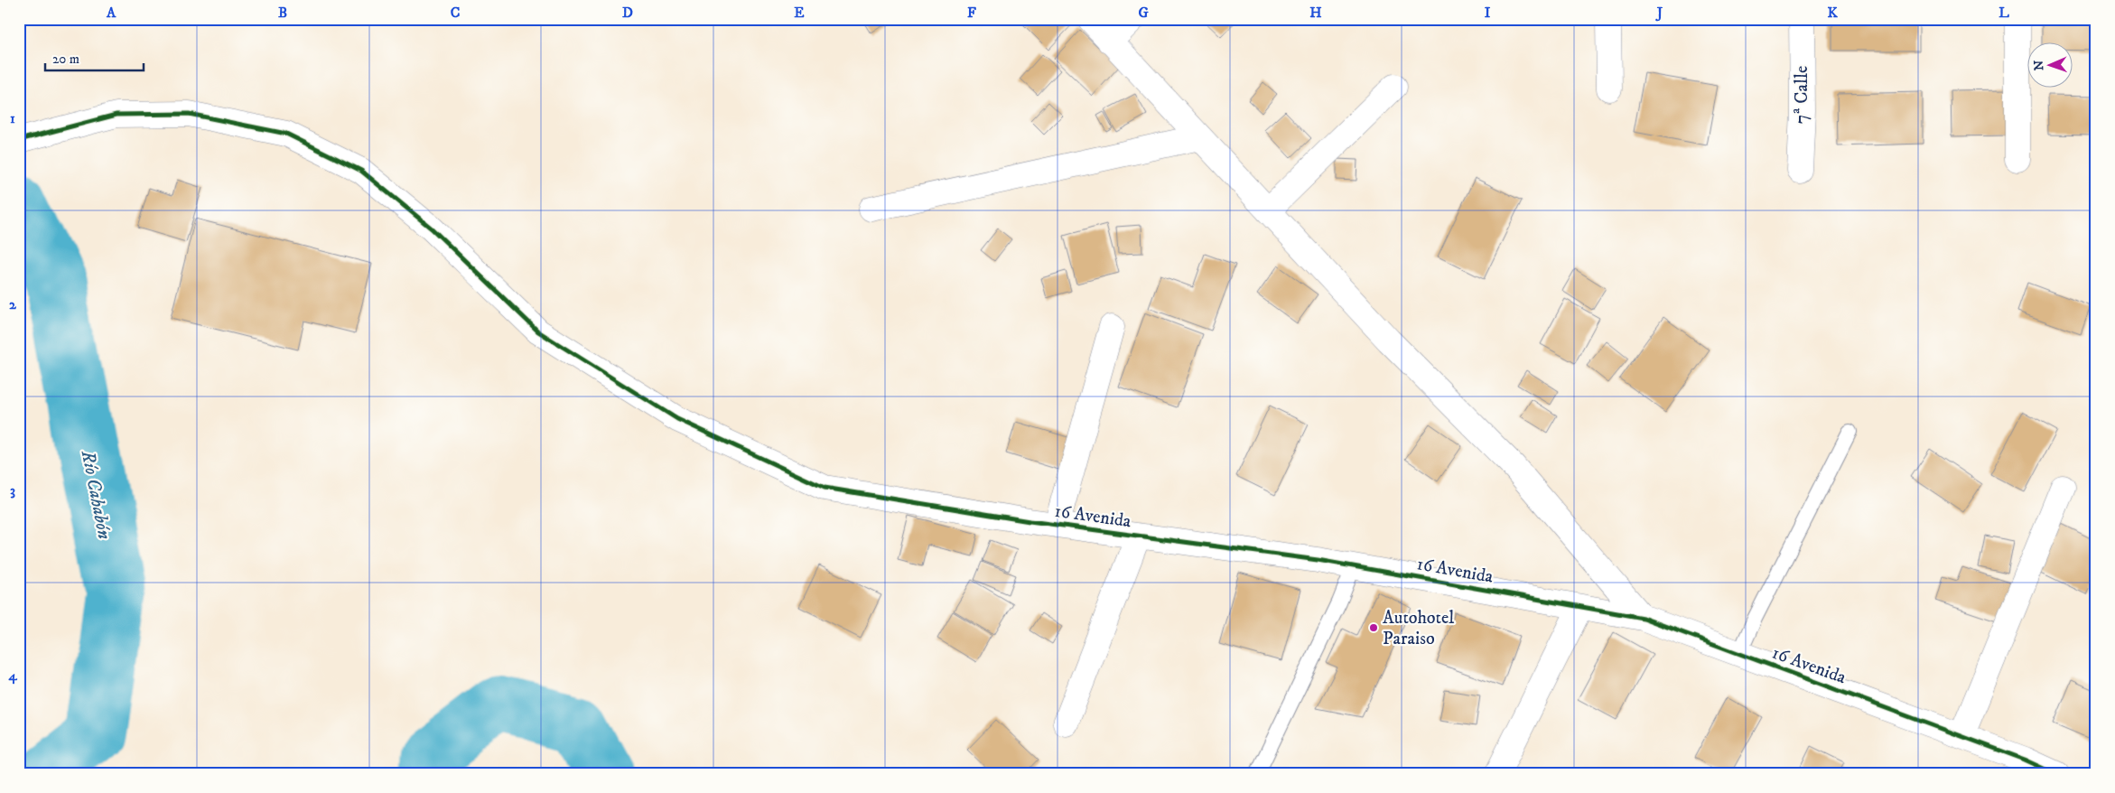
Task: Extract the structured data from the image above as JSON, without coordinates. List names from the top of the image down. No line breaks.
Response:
{"streets":{"street":["7ª Calle","16 Avenida"]},"water":["Río Cahabón"],"places":["Autohotel Paraiso"],"scale_bar":"20 m","north":"left","grid":{"columns":["A","B","C","D","E","F","G","H","I","J","K","L"],"rows":["1","2","3","4"]}}
